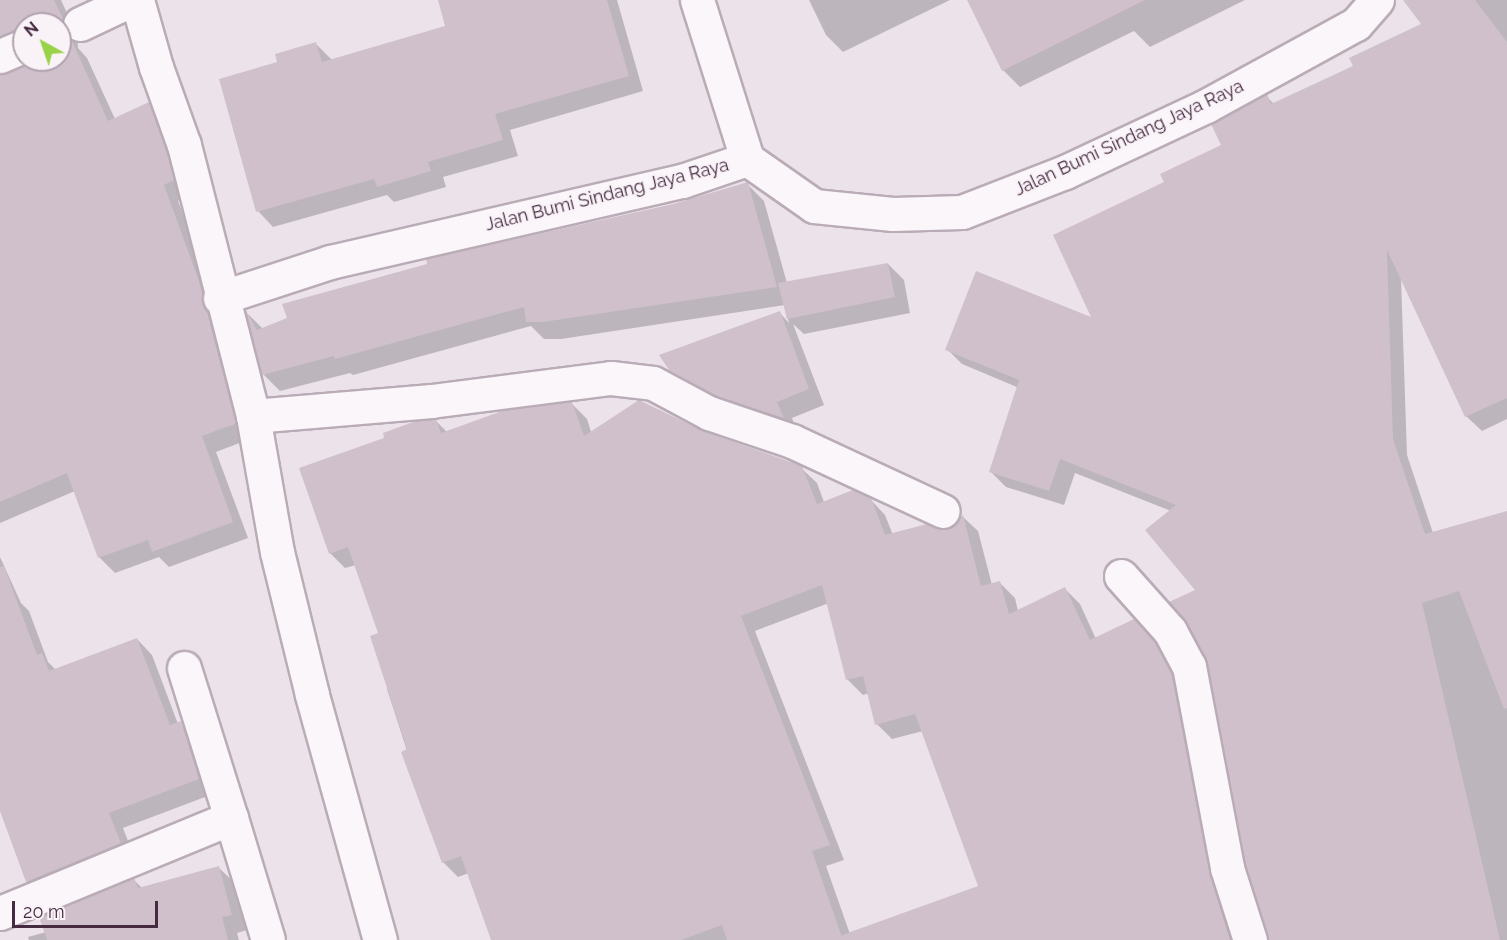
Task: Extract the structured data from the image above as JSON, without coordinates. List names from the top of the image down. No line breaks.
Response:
{"streets":{"street":["Jalan Bumi Sindang Jaya Raya"]},"scale_bar":"20 m","north":"top left"}
